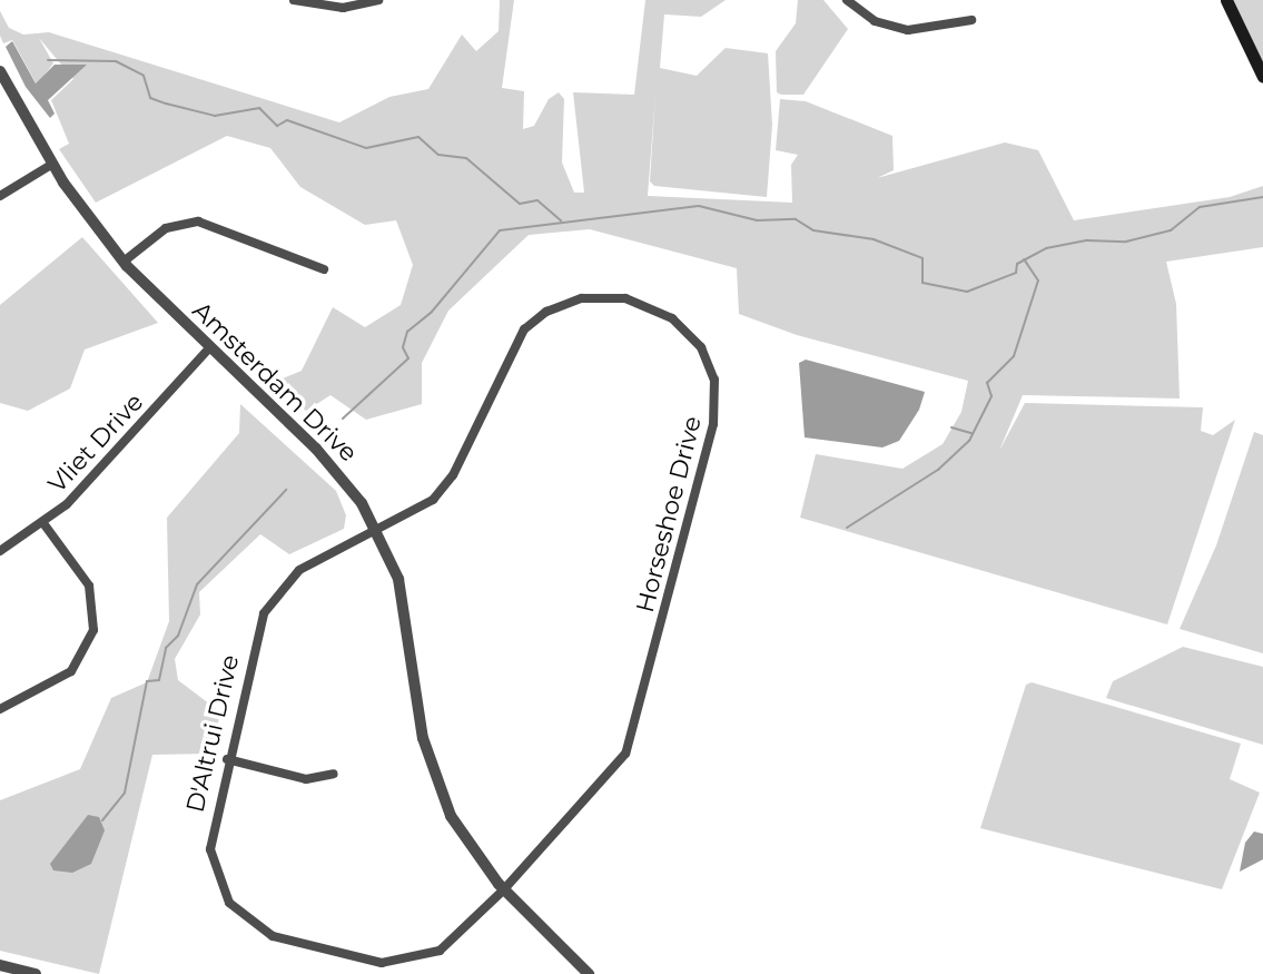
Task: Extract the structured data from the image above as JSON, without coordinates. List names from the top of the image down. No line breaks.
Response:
{"streets":{"street":["Amsterdam Drive","Vliet Drive","Horseshoe Drive","D'Altrui Drive"]},"crossings":[["Amsterdam Drive","Vliet Drive"],["Amsterdam Drive","Horseshoe Drive"],["Amsterdam Drive","D'Altrui Drive"],["Horseshoe Drive","D'Altrui Drive"]]}
